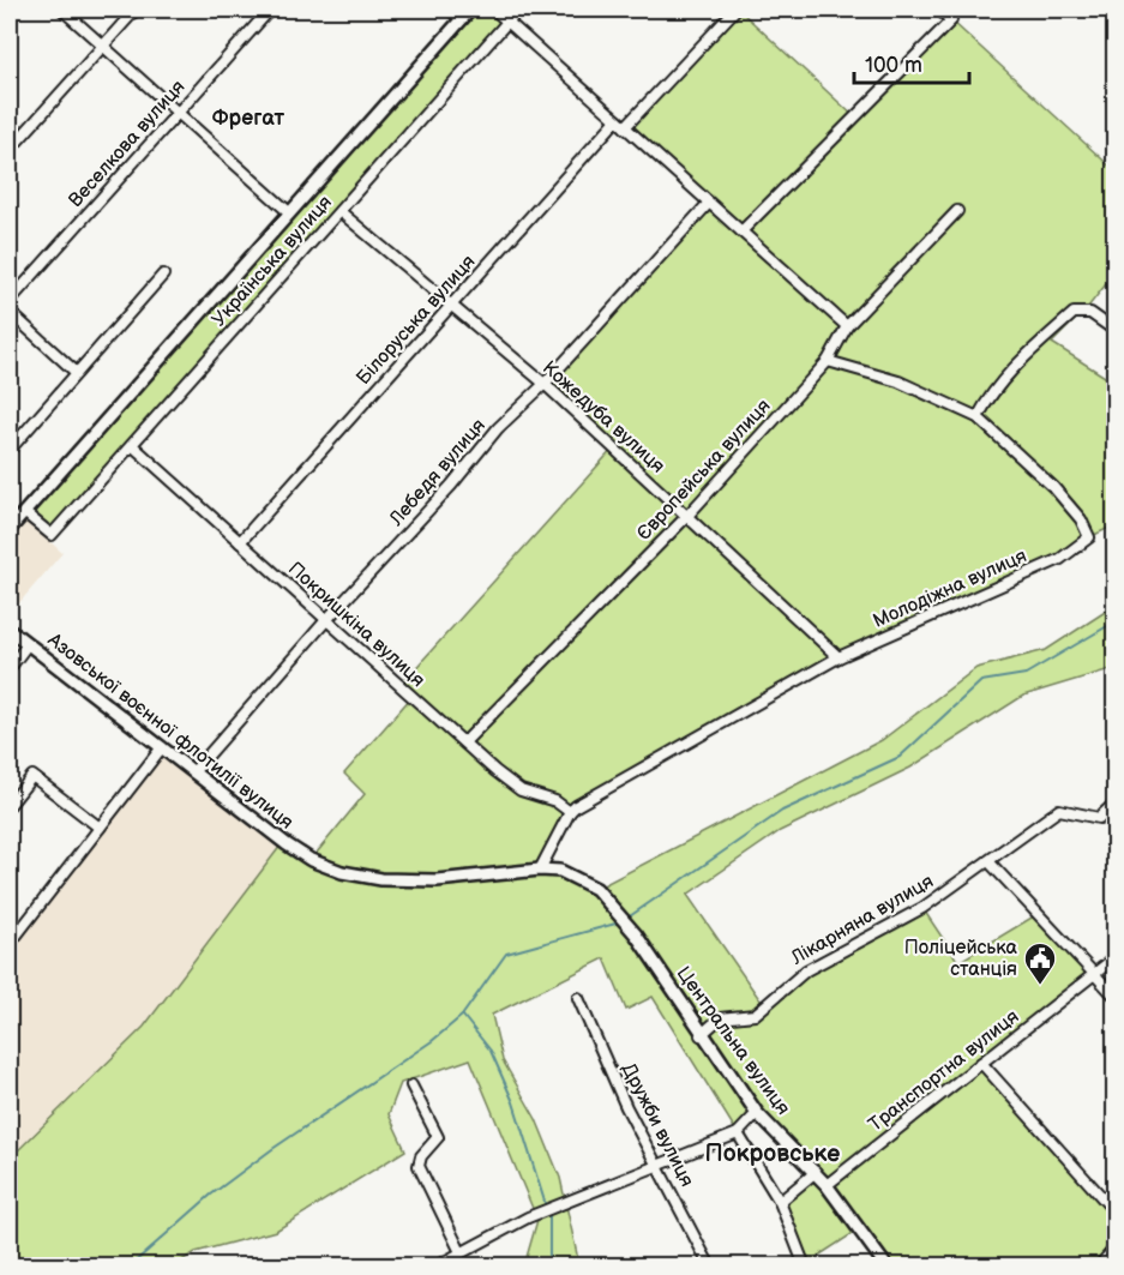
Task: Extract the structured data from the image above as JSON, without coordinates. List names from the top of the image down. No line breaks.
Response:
{"streets":{"street":["Веселкова вулиця","Українська вулиця","Білоруська вулиця","Кожедуба вулиця","Європейська вулиця","Лебедя вулиця","Молодіжна вулиця","Покришкіна вулиця","Азовської воєнної флотилії вулиця","Лікарняна вулиця","Центральна вулиця","Транспортна вулиця","Дружби вулиця"]},"crossings":[["Українська вулиця","Кожедуба вулиця"],["Українська вулиця","Покришкіна вулиця"],["Білоруська вулиця","Кожедуба вулиця"],["Білоруська вулиця","Покришкіна вулиця"],["Кожедуба вулиця","Європейська вулиця"],["Кожедуба вулиця","Лебедя вулиця"],["Кожедуба вулиця","Молодіжна вулиця"],["Європейська вулиця","Покришкіна вулиця"],["Лебедя вулиця","Покришкіна вулиця"],["Лебедя вулиця","Азовської воєнної флотилії вулиця"],["Молодіжна вулиця","Покришкіна вулиця"],["Азовської воєнної флотилії вулиця","Центральна вулиця"],["Лікарняна вулиця","Центральна вулиця"],["Центральна вулиця","Транспортна вулиця"]],"districts":["Фрегат","Покровське"],"places":{"public building":["Поліцейська станція"]},"scale_bar":"100 m"}
